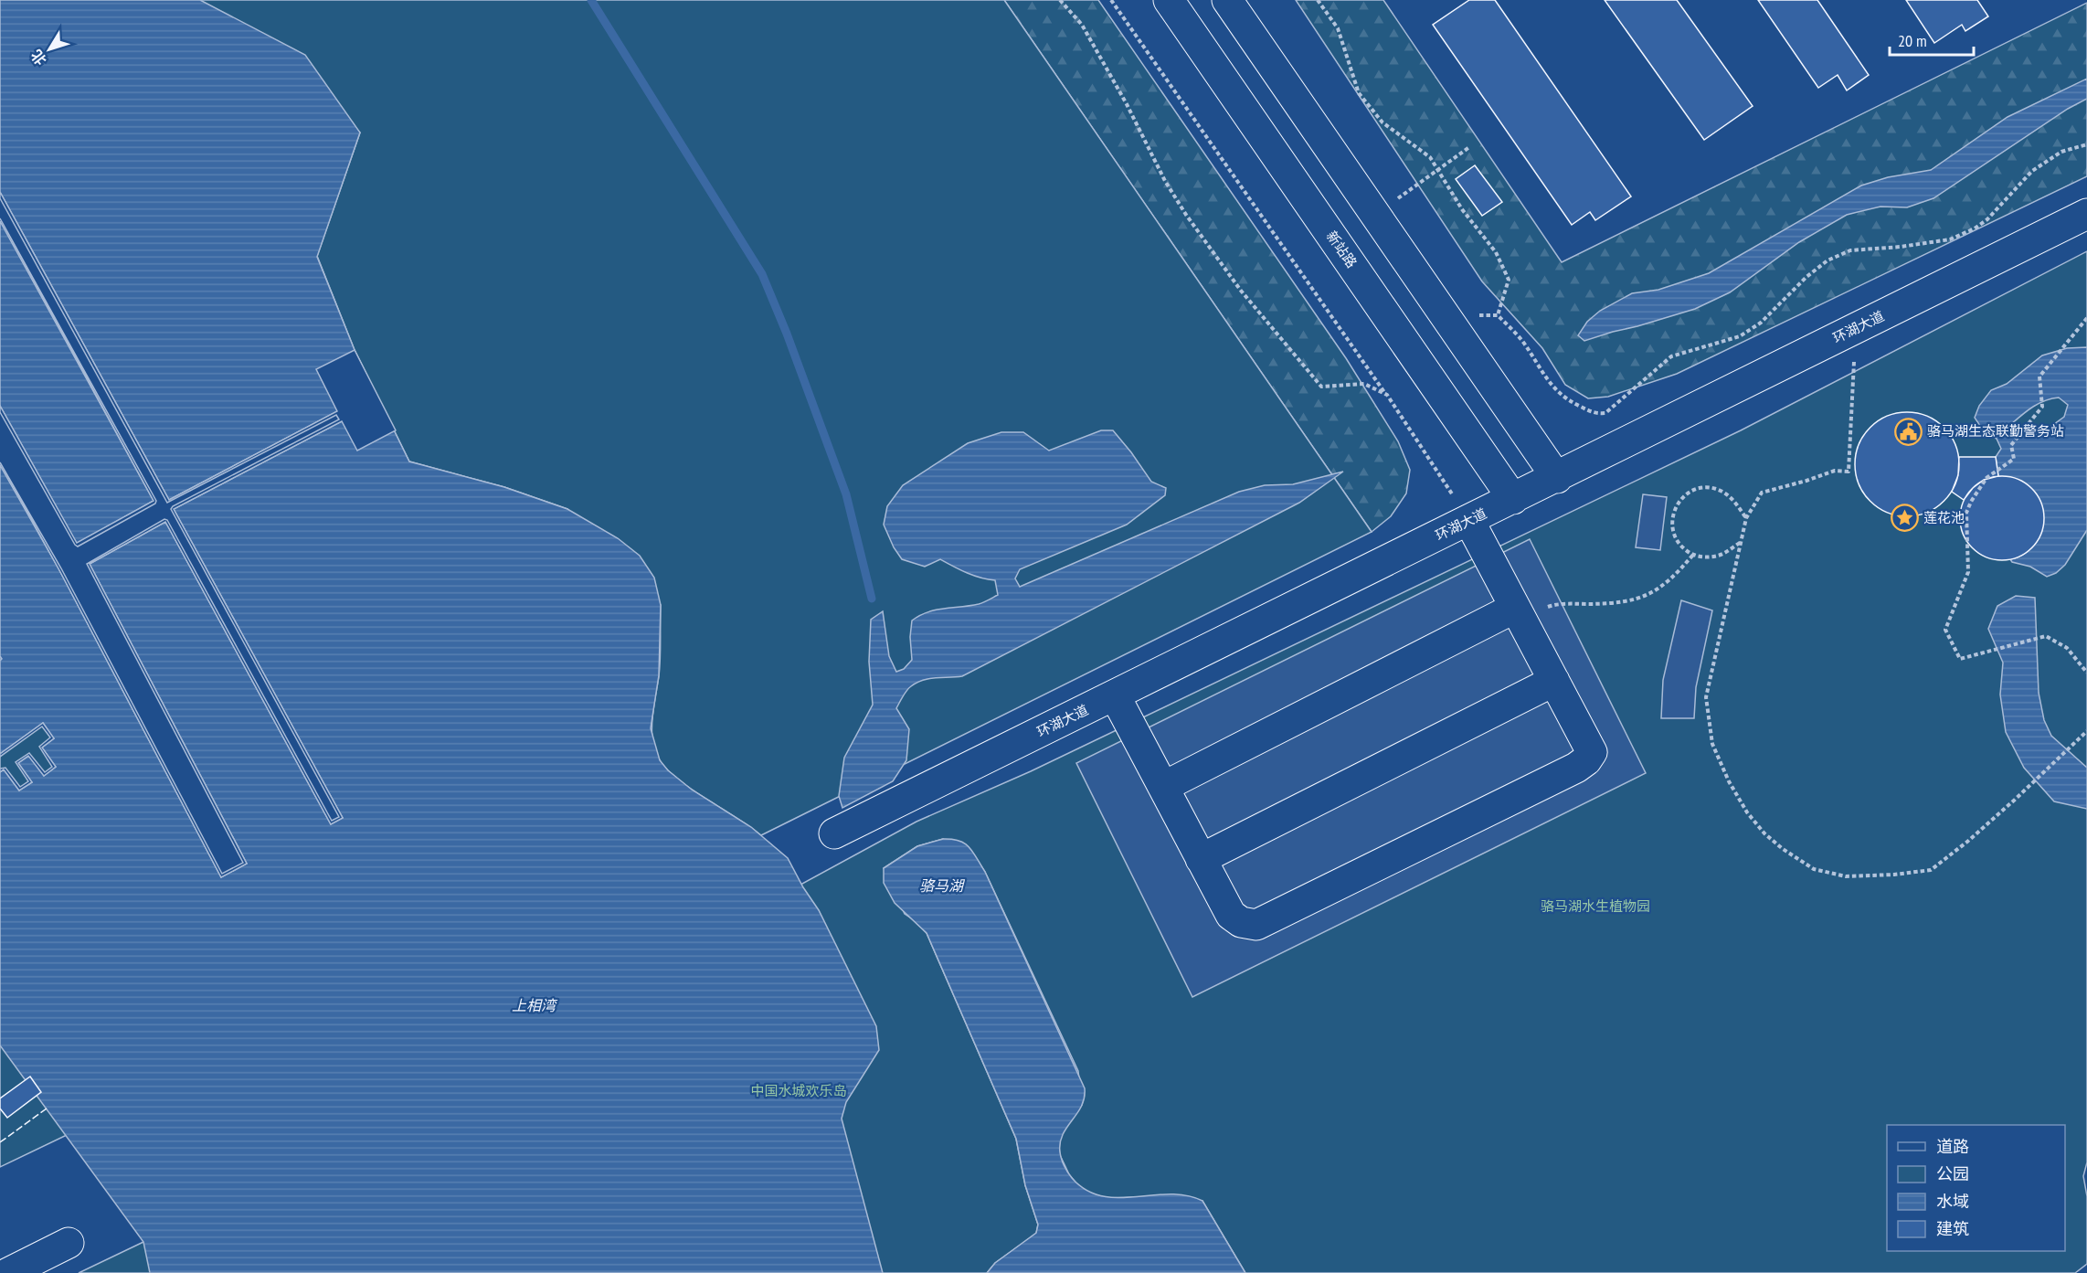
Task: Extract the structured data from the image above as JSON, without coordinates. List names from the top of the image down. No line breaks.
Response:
{"streets":{"street":["新站路","环湖大道"]},"crossings":[["新站路","环湖大道"]],"water":["骆马湖","上相湾"],"parks":["骆马湖水生植物园","中国水城欢乐岛"],"places":{"public building":["骆马湖生态联勤警务站"],"place":["莲花池"]},"legend":["道路","公园","水域","建筑"],"scale_bar":"20 m","north":"bottom left"}
